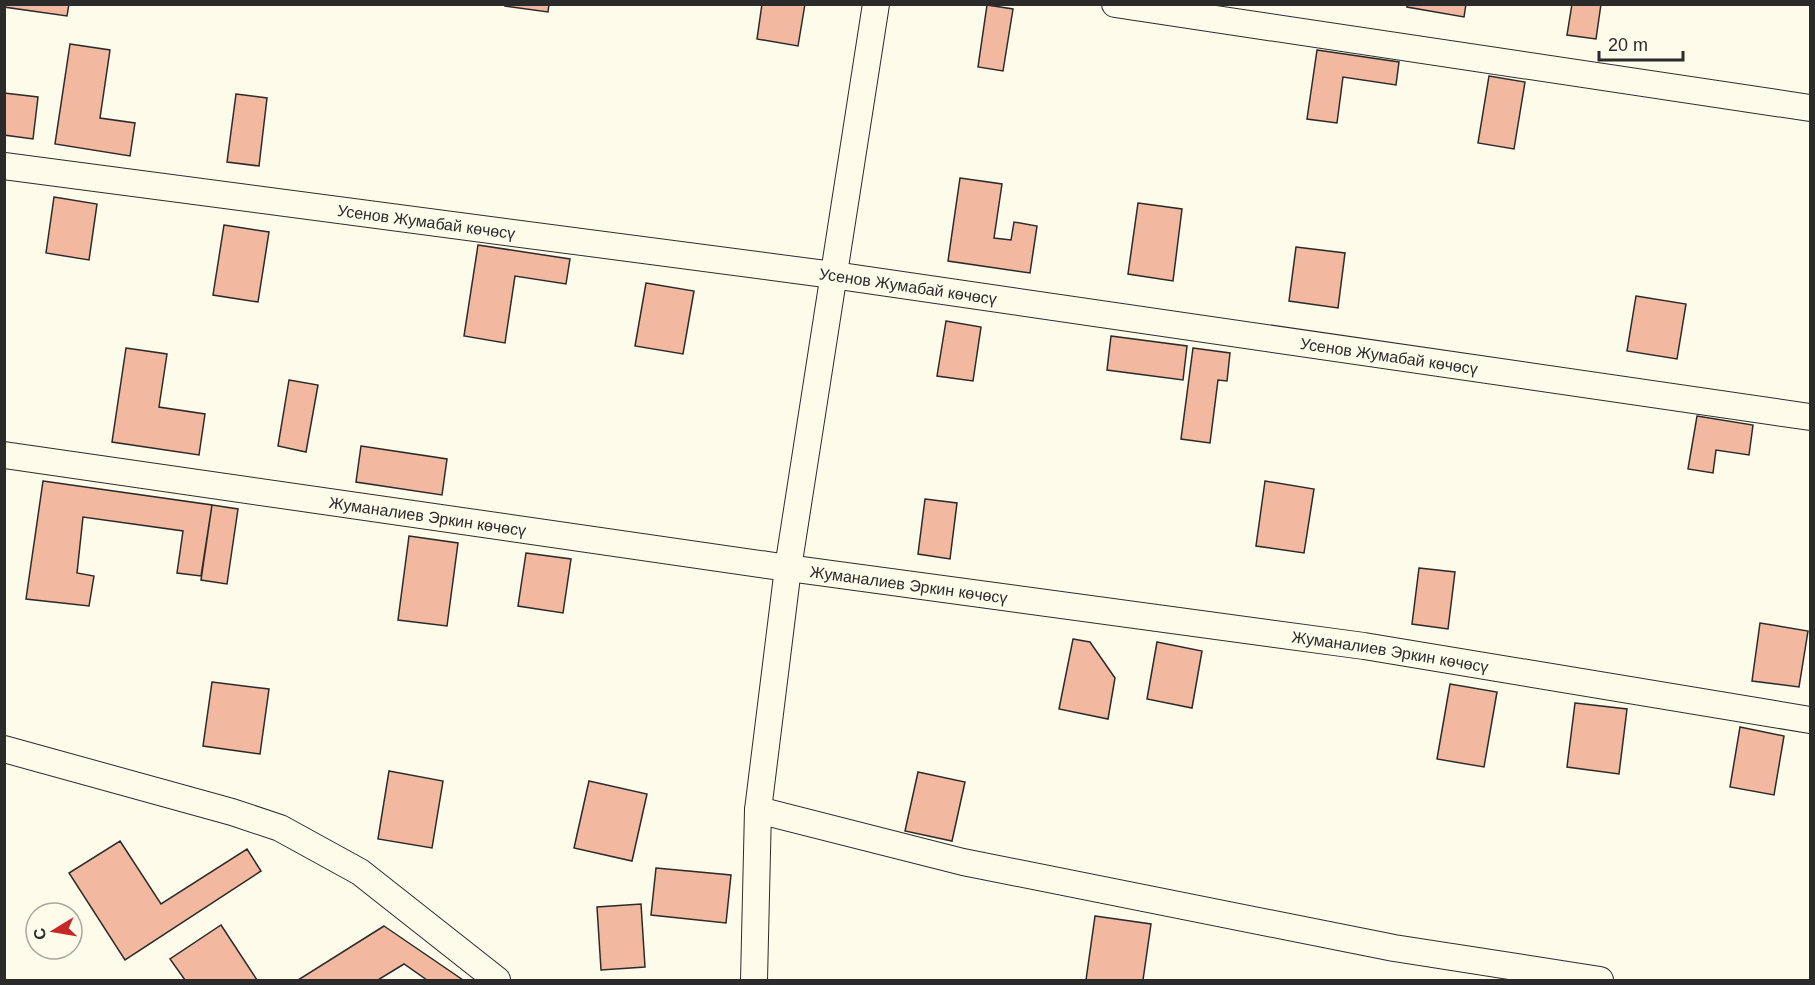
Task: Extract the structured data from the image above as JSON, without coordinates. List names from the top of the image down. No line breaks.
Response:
{"streets":{"street":["Усенов Жумабай көчөсү","Жуманалиев Эркин көчөсү"]},"scale_bar":"20 m","north":"left"}
